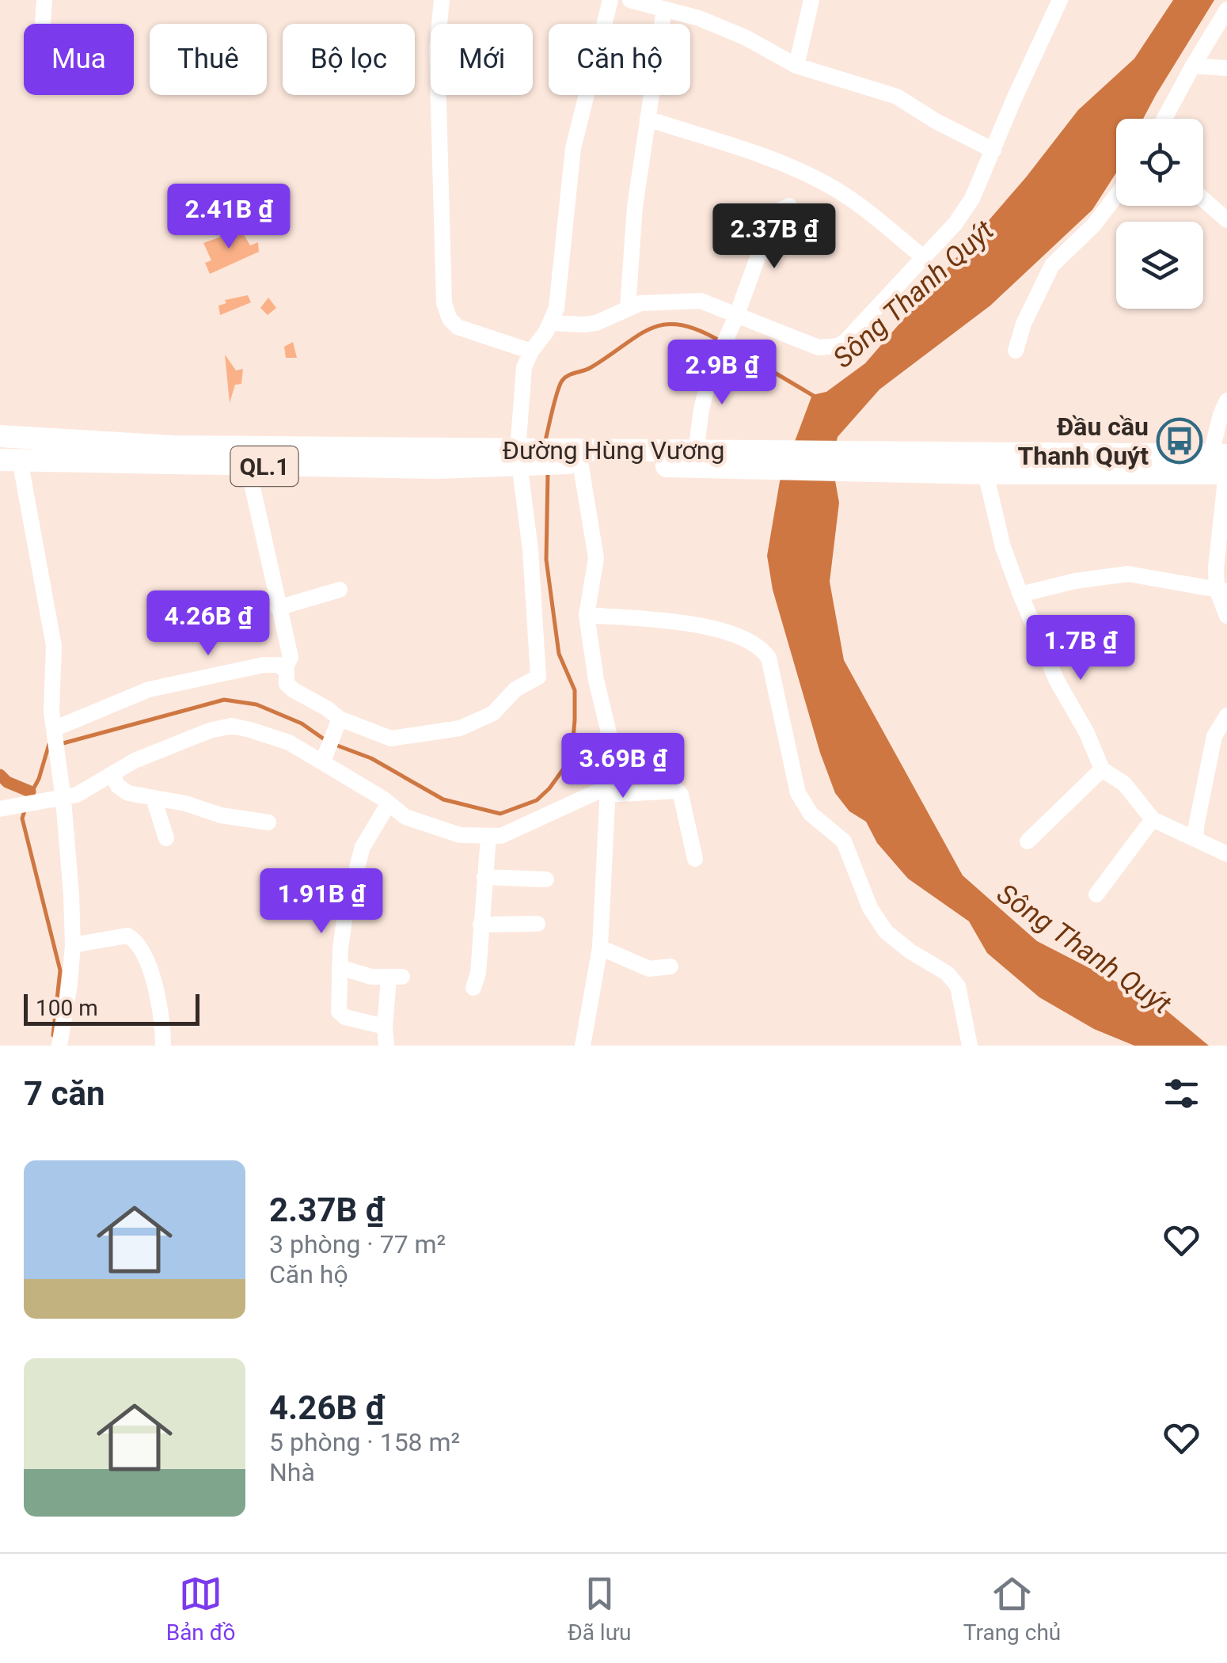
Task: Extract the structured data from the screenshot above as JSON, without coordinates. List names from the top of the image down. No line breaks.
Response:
{"streets":{"highway":["Đường Hùng Vương","QL.1"]},"water":["Sông Thanh Quýt"],"places":{"bus stop":["Đầu cầu Thanh Quýt"]},"scale_bar":"100 m","page":{"chip":["Mua","Thuê","Bộ lọc","Mới","Căn hộ"],"price":["2.41B ₫","2.37B ₫","2.9B ₫","4.26B ₫","1.7B ₫","3.69B ₫","1.91B ₫"],"scale":"100 m","heading":"7 căn","list":[{"name":"2.37B ₫","note":"3 phòng · 77 m² · Căn hộ"},{"name":"4.26B ₫","note":"5 phòng · 158 m² · Nhà"}],"tabs":["Bản đồ","Đã lưu","Trang chủ"]}}
